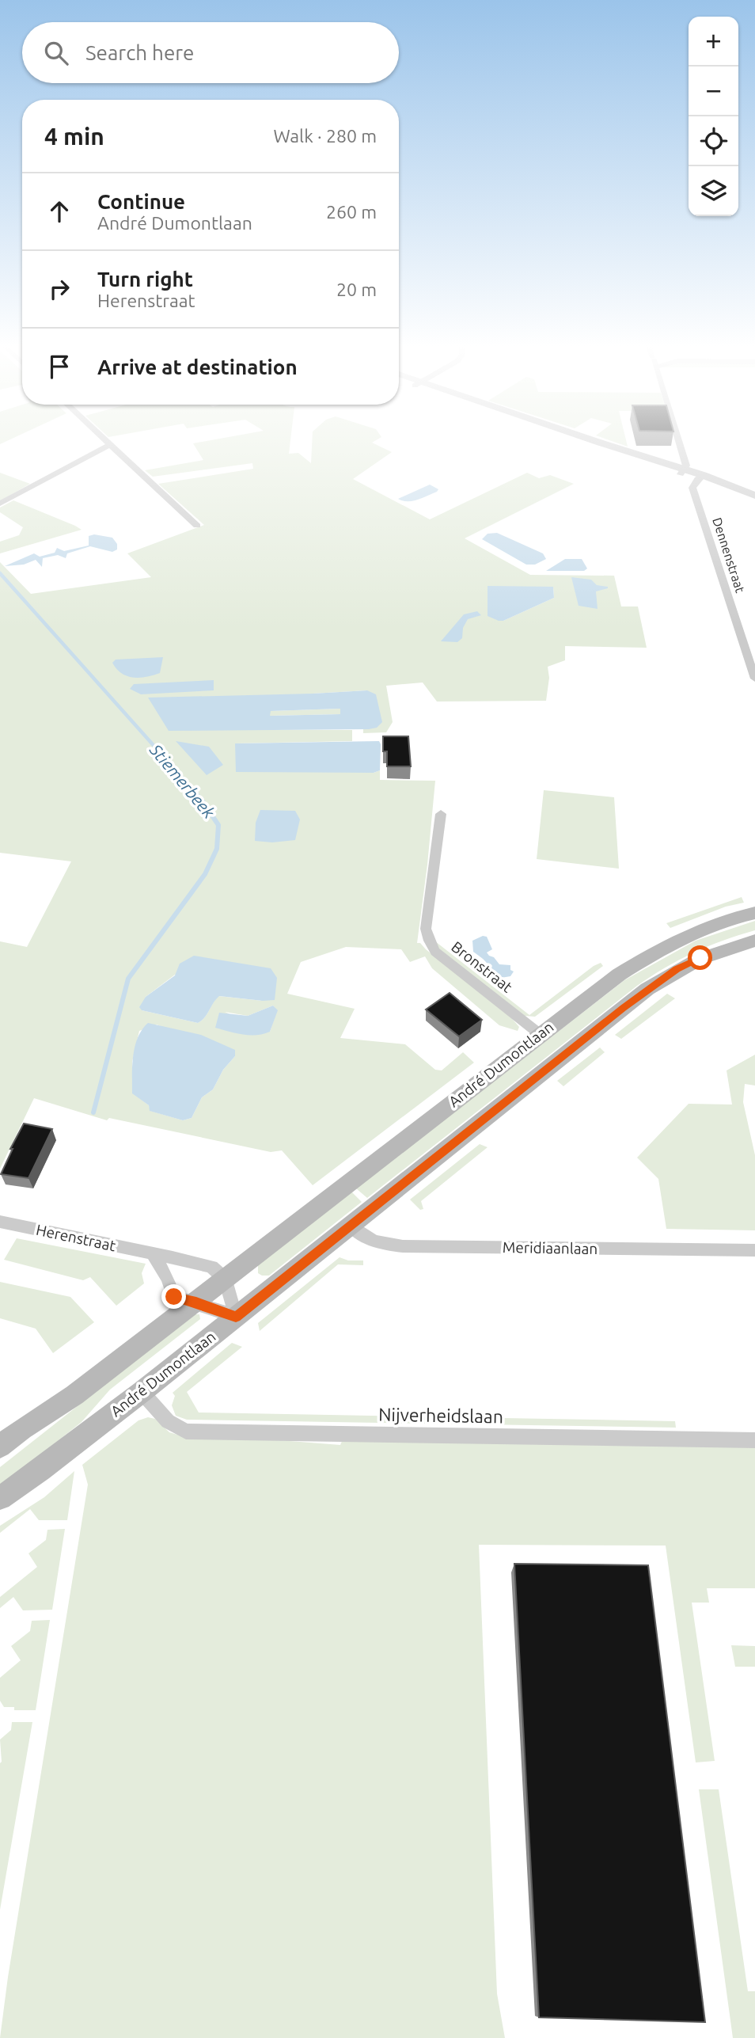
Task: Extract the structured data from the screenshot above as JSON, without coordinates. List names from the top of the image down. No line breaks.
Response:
{"streets":{"main road":["André Dumontlaan"],"street":["Dennenstraat","Bronstraat","Herenstraat","Meridiaanlaan","Nijverheidslaan"]},"crossings":[["Bronstraat","André Dumontlaan"],["André Dumontlaan","Herenstraat"],["André Dumontlaan","Meridiaanlaan"],["André Dumontlaan","Nijverheidslaan"]],"water":["Stiemerbeek"],"page":{"map_buttons":["+","−"],"search":"Search here","heading":["4 min","Walk · 280 m"],"list":[["Continue","André Dumontlaan","260 m"],["Turn right","Herenstraat","20 m"],"Arrive at destination"]}}
